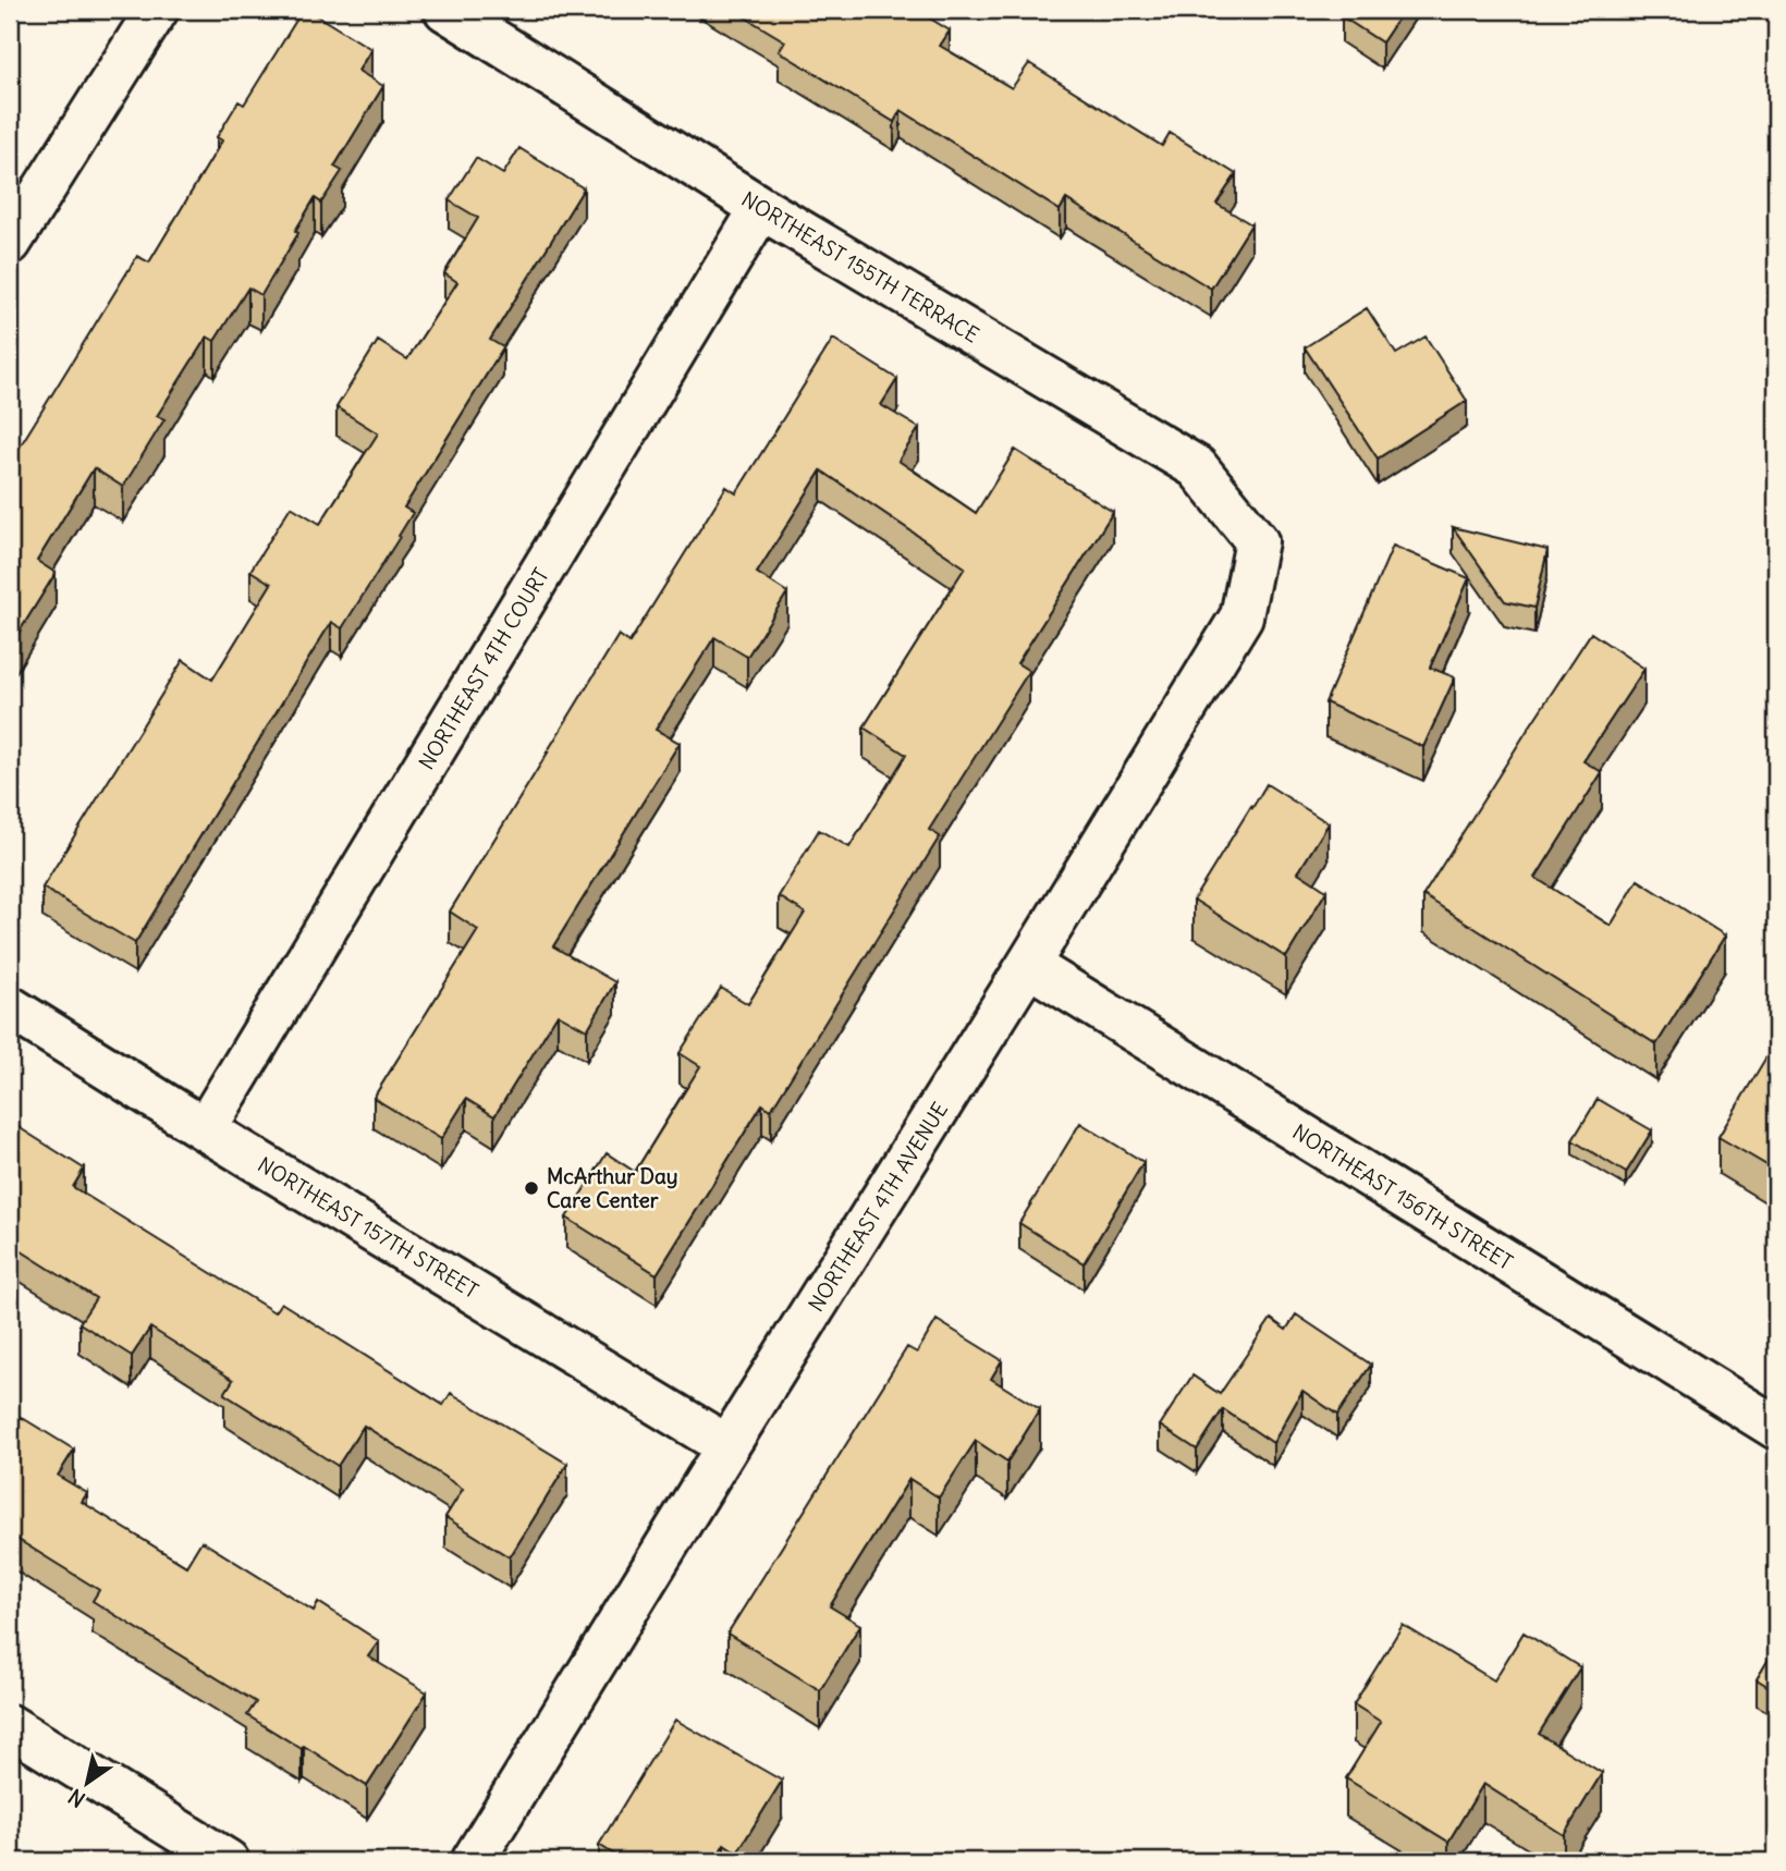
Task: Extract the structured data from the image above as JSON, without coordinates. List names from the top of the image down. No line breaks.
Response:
{"streets":{"street":["NORTHEAST 155TH TERRACE","NORTHEAST 4TH COURT","NORTHEAST 156TH STREET","NORTHEAST 4TH AVENUE","NORTHEAST 157TH STREET"]},"crossings":[["NORTHEAST 155TH TERRACE","NORTHEAST 4TH COURT"],["NORTHEAST 155TH TERRACE","NORTHEAST 4TH AVENUE"],["NORTHEAST 4TH COURT","NORTHEAST 157TH STREET"],["NORTHEAST 156TH STREET","NORTHEAST 4TH AVENUE"],["NORTHEAST 4TH AVENUE","NORTHEAST 157TH STREET"]],"places":["McArthur Day Care Center"],"north":"bottom left"}
